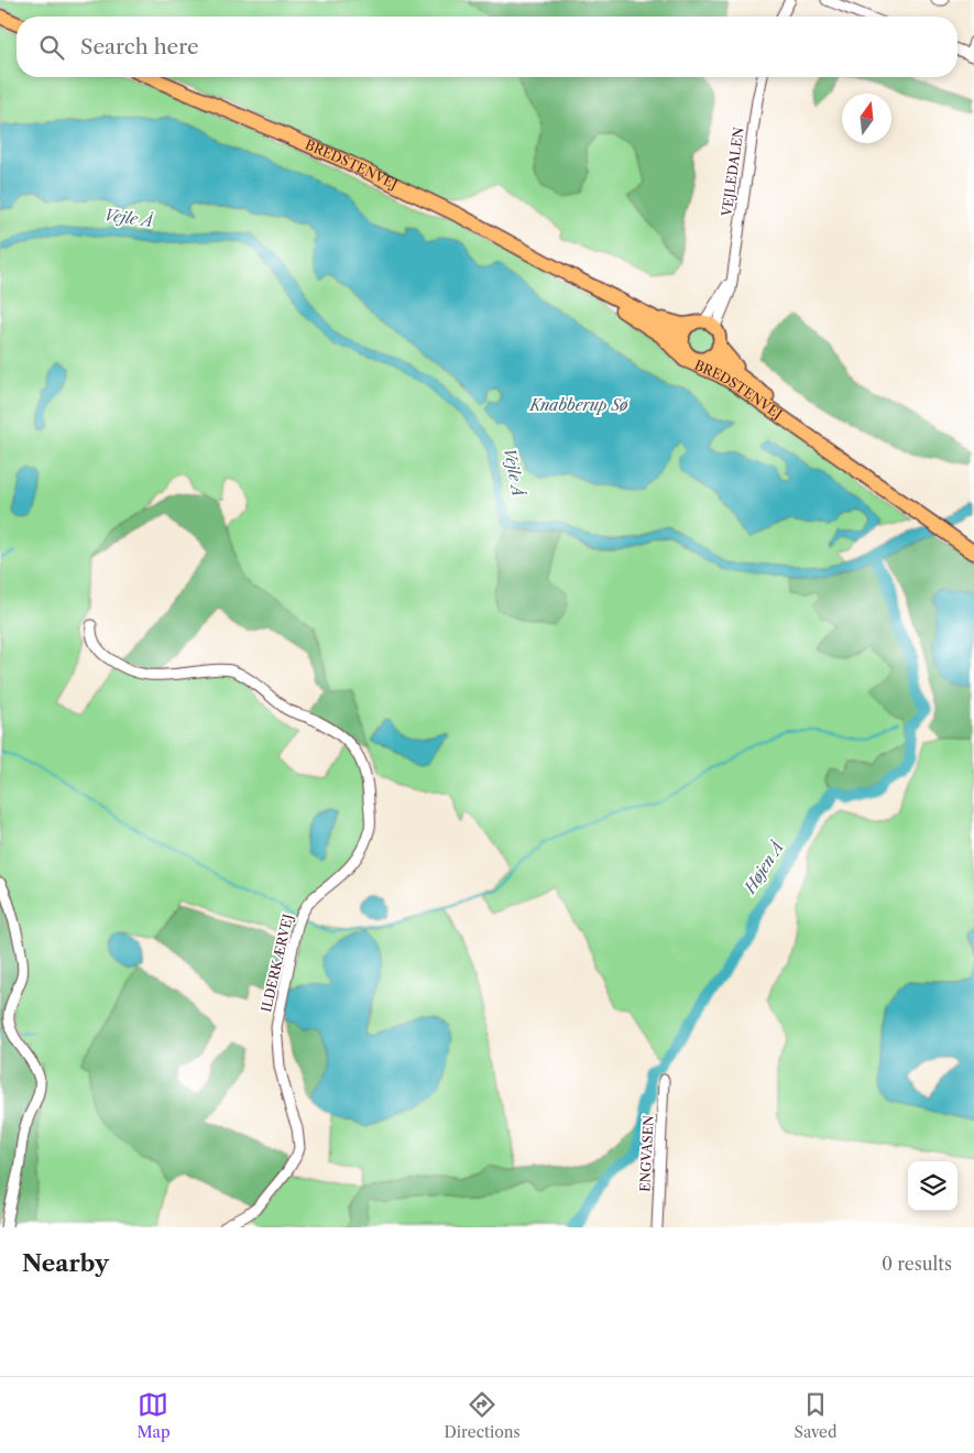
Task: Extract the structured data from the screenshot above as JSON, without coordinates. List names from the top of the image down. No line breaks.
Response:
{"streets":{"highway":["BREDSTENVEJ"],"street":["VEJLEDALEN","ILDERKÆRVEJ","ENGVASEN"]},"crossings":[["BREDSTENVEJ","VEJLEDALEN"]],"water":["Vejle Å","Knabberup Sø","Højen Å"],"north":"top","page":{"search":"Search here","heading":["Nearby","0 results"],"nav":["Map","Directions","Saved"]}}
